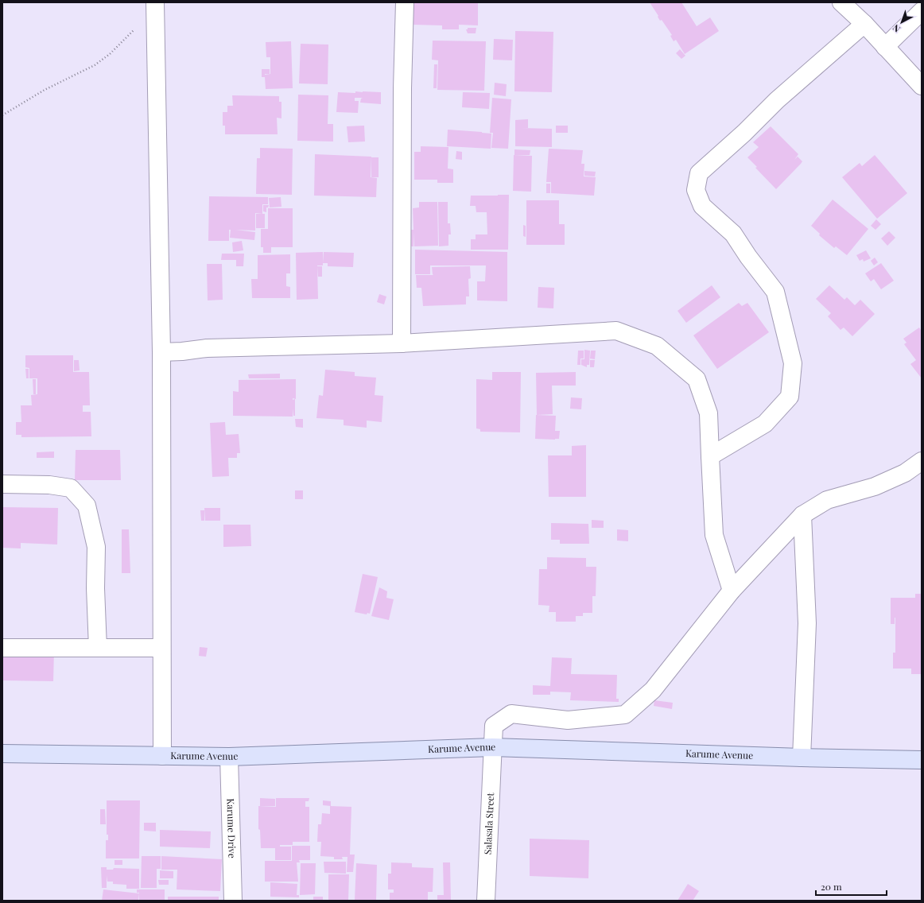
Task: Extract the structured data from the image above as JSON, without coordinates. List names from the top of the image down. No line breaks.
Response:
{"streets":{"main road":["Karume Avenue"],"street":["Salasala Street","Karume Drive"]},"crossings":[["Karume Avenue","Salasala Street"],["Karume Avenue","Karume Drive"]],"scale_bar":"20 m","north":"bottom left"}
